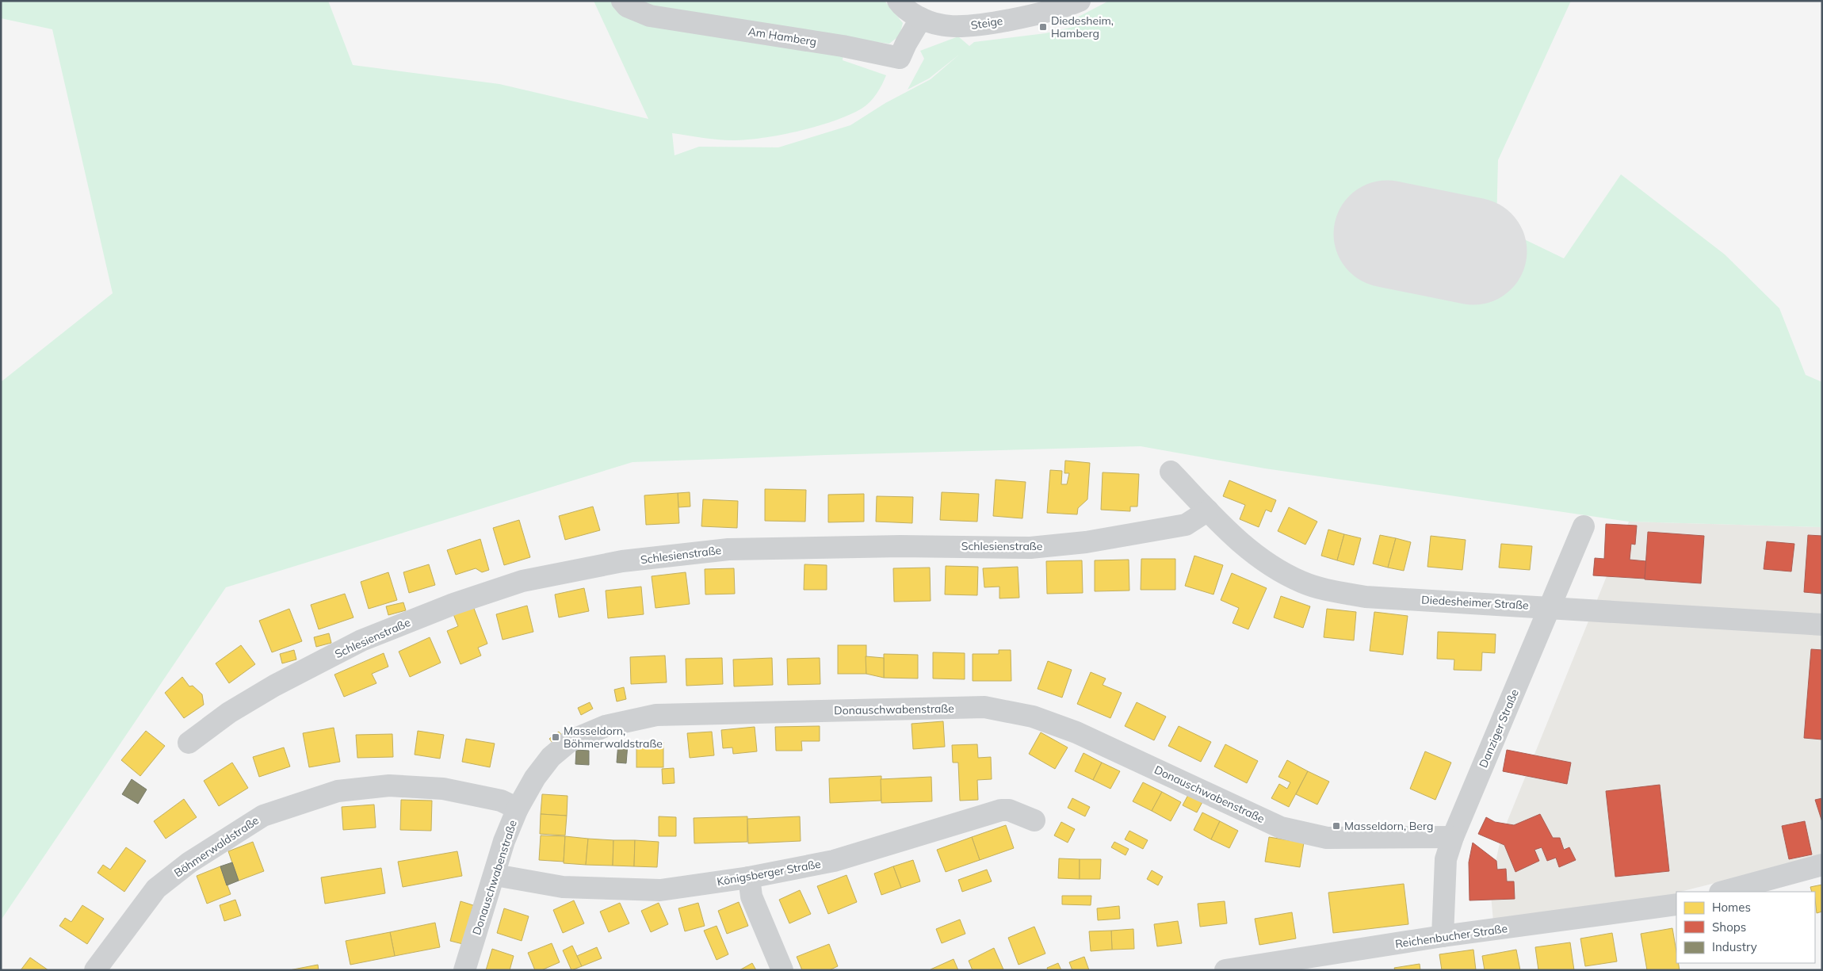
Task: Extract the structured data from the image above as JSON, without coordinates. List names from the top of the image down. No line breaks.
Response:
{"streets":{"street":["Steige","Am Hamberg","Schlesienstraße","Diedesheimer Straße","Donauschwabenstraße","Danziger Straße","Böhmerwaldstraße","Königsberger Straße","Reichenbucher Straße"]},"crossings":[["Steige","Am Hamberg"],["Schlesienstraße","Diedesheimer Straße"],["Diedesheimer Straße","Danziger Straße"],["Donauschwabenstraße","Danziger Straße"],["Donauschwabenstraße","Böhmerwaldstraße"],["Donauschwabenstraße","Königsberger Straße"],["Danziger Straße","Reichenbucher Straße"]],"places":{"transit":["Diedesheim, Hamberg","Masseldorn, Böhmerwaldstraße","Masseldorn, Berg"]},"legend":["Homes","Shops","Industry"]}
